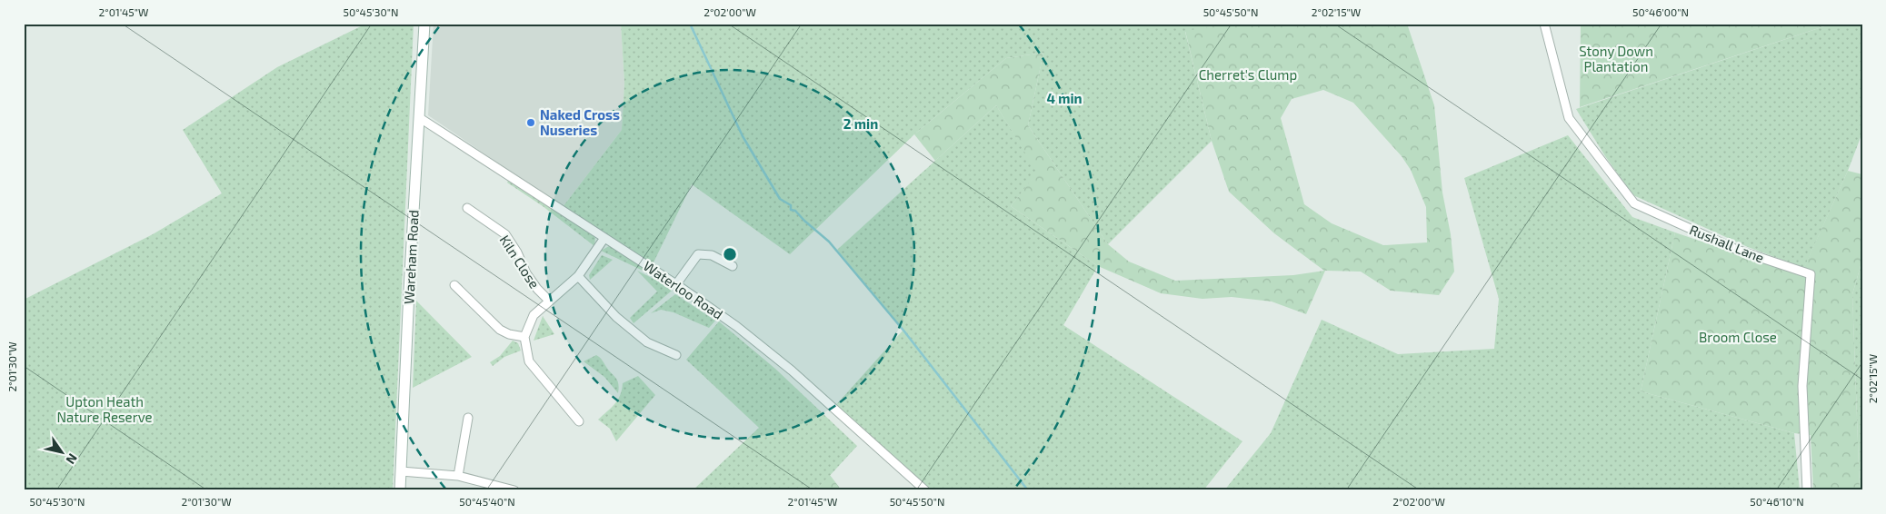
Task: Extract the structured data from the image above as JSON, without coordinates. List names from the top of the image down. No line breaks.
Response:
{"streets":{"street":["Rushall Lane","Wareham Road","Kiln Close","Waterloo Road"]},"crossings":[["Wareham Road","Waterloo Road"]],"parks":["Stony Down Plantation","Cherret's Clump","Broom Close","Upton Heath Nature Reserve"],"places":["Naked Cross Nuseries"],"north":"bottom right","coordinates":["2°01'45\"W","50°45'30\"N","2°02'00\"W","50°45'50\"N","2°02'15\"W","50°46'00\"N","2°01'30\"W","50°45'40\"N","50°46'10\"N"],"rings":["4 min","2 min"]}
